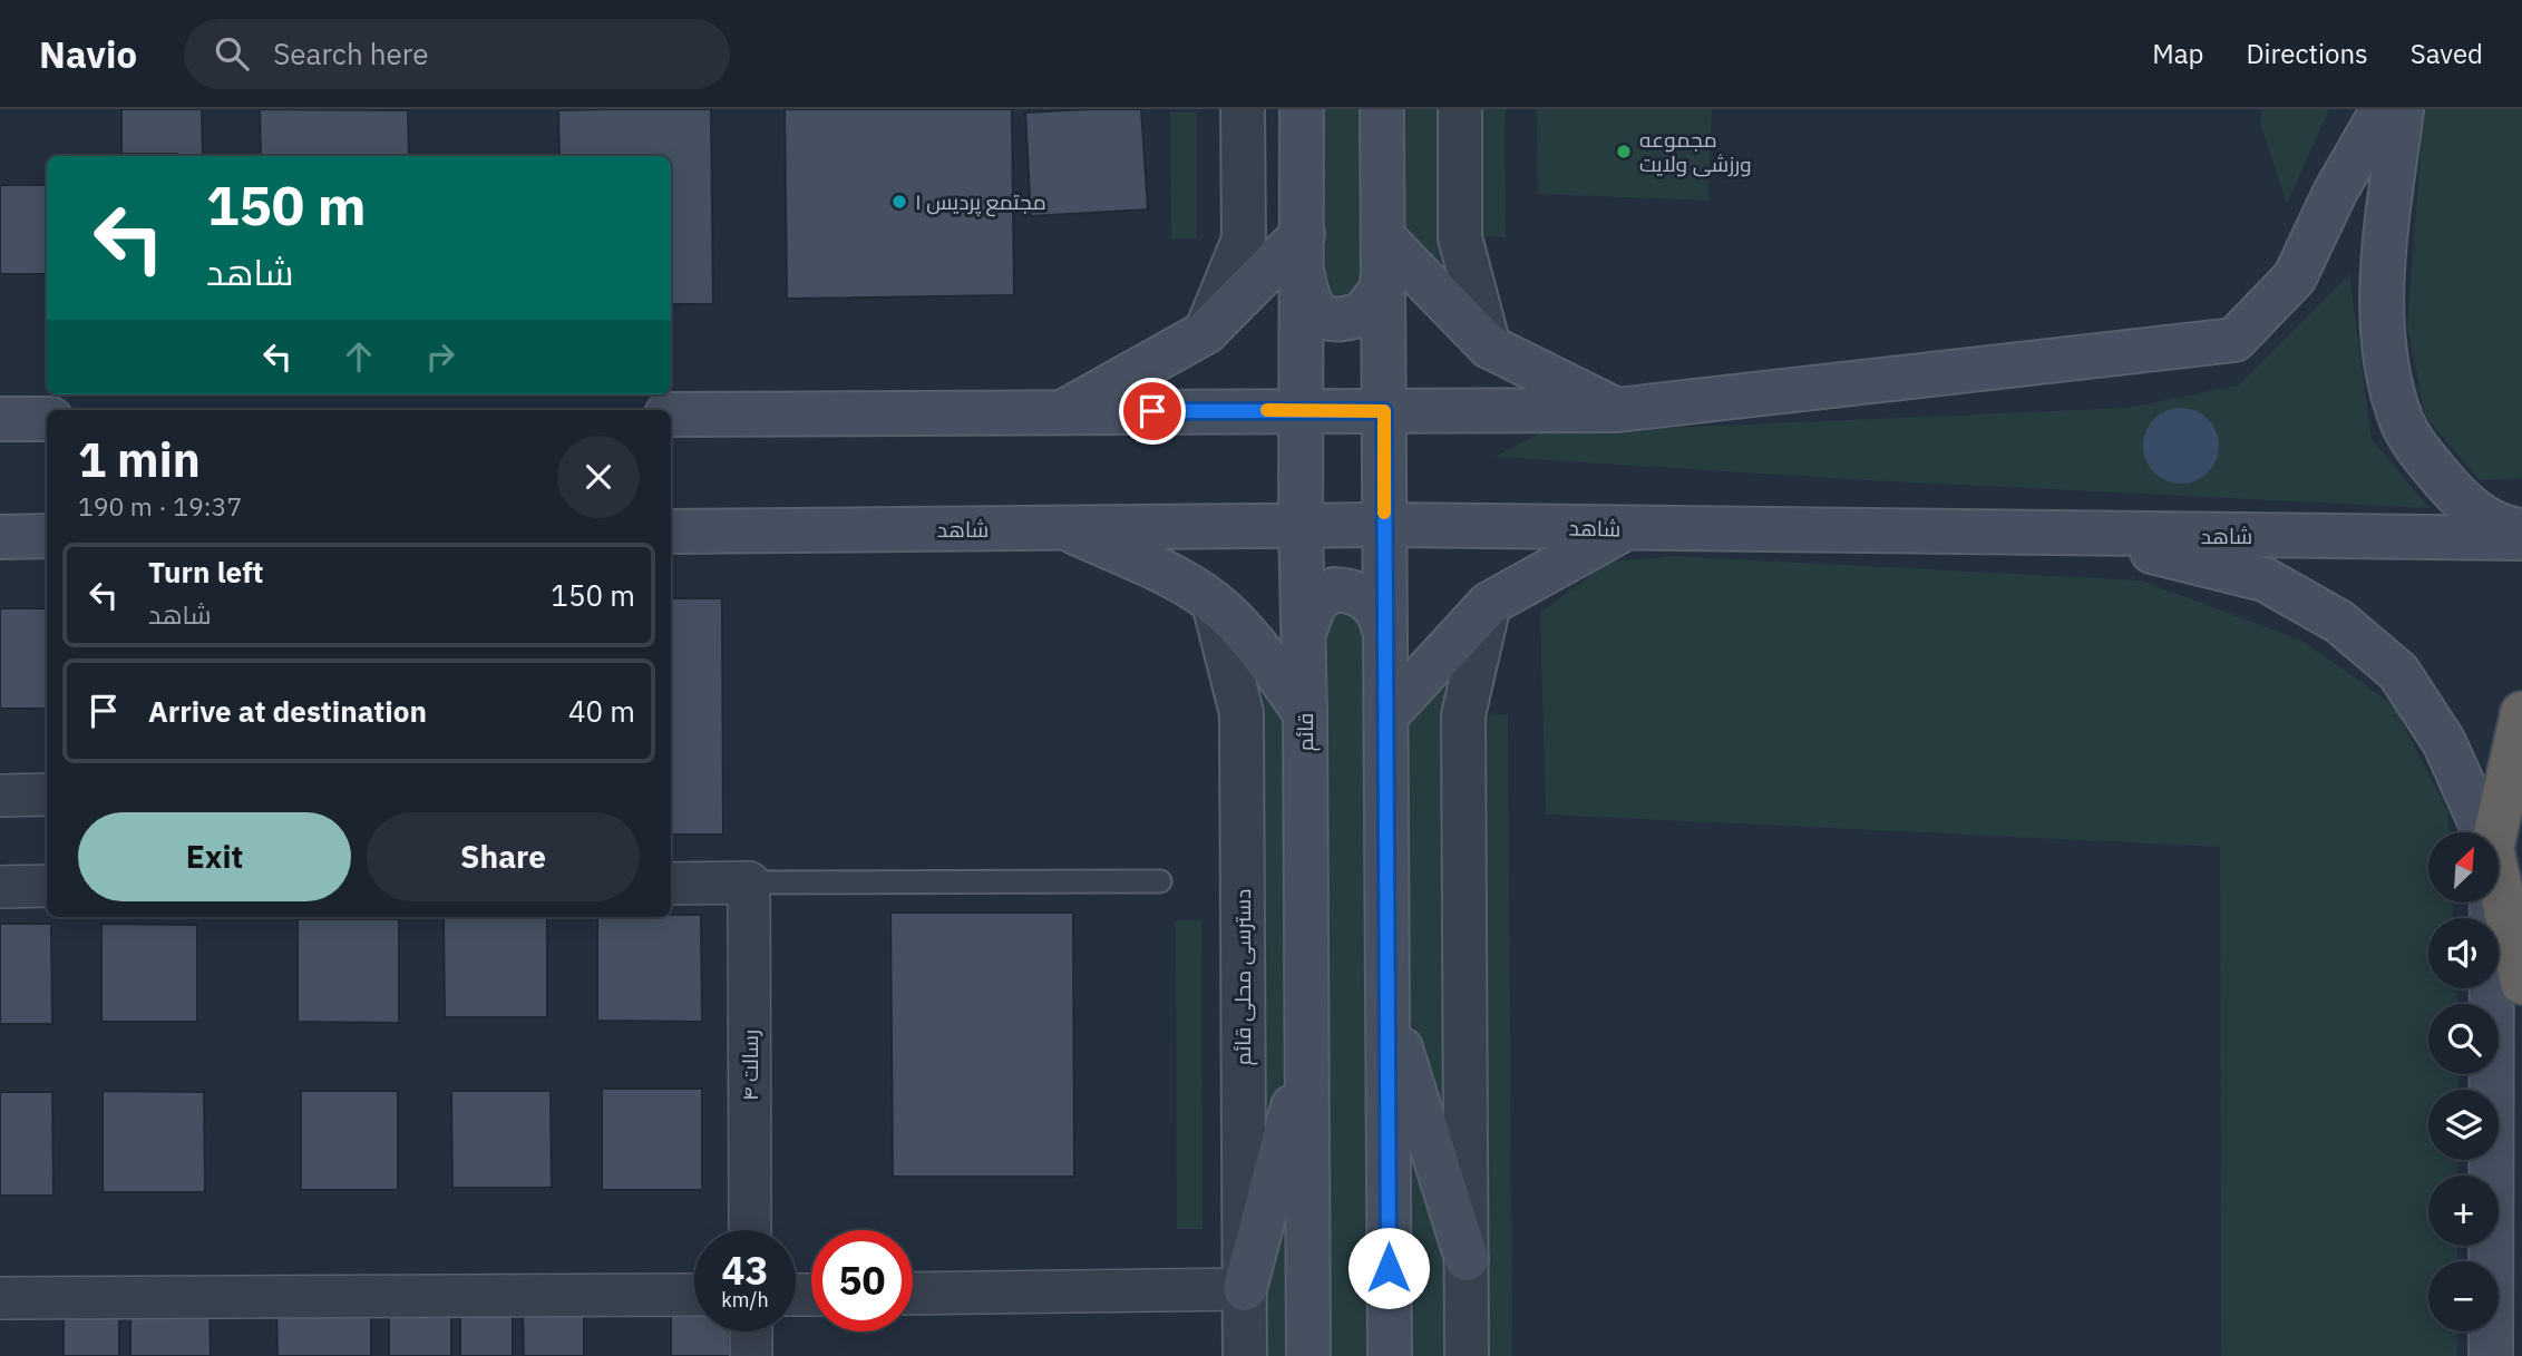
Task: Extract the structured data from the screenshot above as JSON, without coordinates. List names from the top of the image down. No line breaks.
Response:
{"streets":{"main road":["شاهد","قائم"],"street":["دسترسی محلی قائم","رسالت ۴"]},"crossings":[["شاهد","قائم"]],"places":["مجموعه ورزشی ولایت","مجتمع پردیس ۱"],"north":"top right","page":{"header":"Navio","search":"Search here","nav":["Map","Directions","Saved"],"turn":["150 m","شاهد"],"heading":["1 min","190 m · 19:37"],"list":[{"name":"Turn left","note":"شاهد","value":"150 m"},{"name":"Arrive at destination","value":"40 m"}],"buttons":["Exit","Share"],"map_buttons":["+","−"],"speed":"43 km/h","limit":"50"}}
